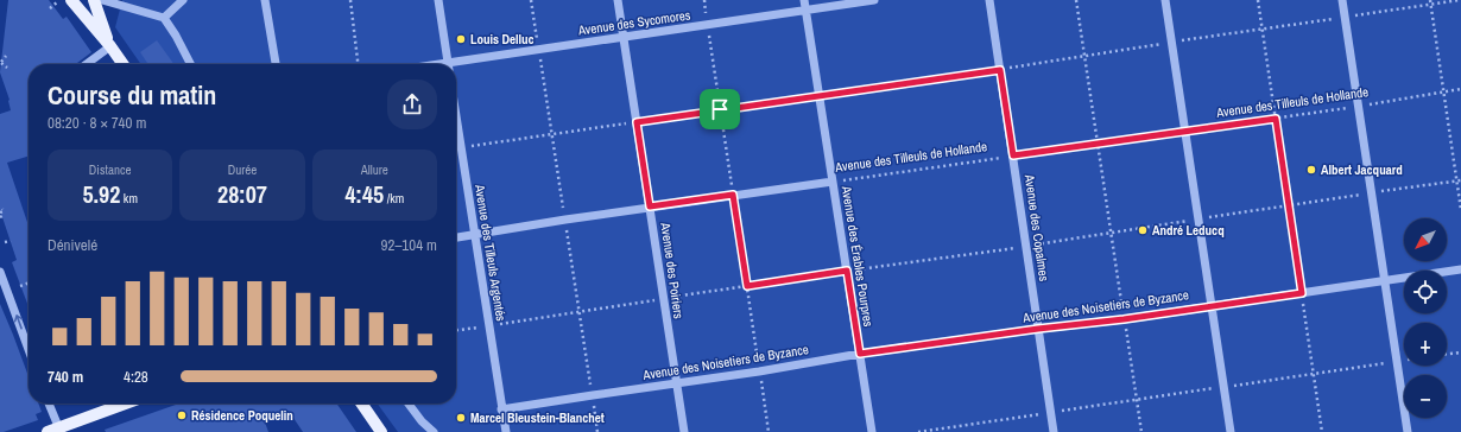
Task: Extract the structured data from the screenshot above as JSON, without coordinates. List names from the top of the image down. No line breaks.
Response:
{"streets":{"street":["Avenue des Sycomores","Avenue des Tilleuls de Hollande","Avenue des Copalmes","Avenue des Tilleuls Argentés","Avenue des Érables Pourpres","Avenue des Poiriers","Avenue des Noisetiers de Byzance"]},"crossings":[["Avenue des Sycomores","Avenue des Érables Pourpres"],["Avenue des Sycomores","Avenue des Poiriers"],["Avenue des Tilleuls de Hollande","Avenue des Copalmes"],["Avenue des Tilleuls de Hollande","Avenue des Tilleuls Argentés"],["Avenue des Tilleuls de Hollande","Avenue des Érables Pourpres"],["Avenue des Tilleuls de Hollande","Avenue des Poiriers"],["Avenue des Copalmes","Avenue des Noisetiers de Byzance"],["Avenue des Tilleuls Argentés","Avenue des Noisetiers de Byzance"],["Avenue des Érables Pourpres","Avenue des Noisetiers de Byzance"],["Avenue des Poiriers","Avenue des Noisetiers de Byzance"]],"places":["Louis Delluc","Albert Jacquard","André Leducq","Résidence Poquelin","Marcel Bleustein-Blanchet"],"north":"bottom left","page":{"heading":["Course du matin","08:20 · 8 × 740 m"],"stats":[["Distance","5.92 km"],["Durée","28:07"],["Allure","4:45 /km"]],"map_buttons":["+","−"],"chart":["Dénivelé","92–104 m"],"list":[{"name":"740 m","note":"4:28"}]}}
